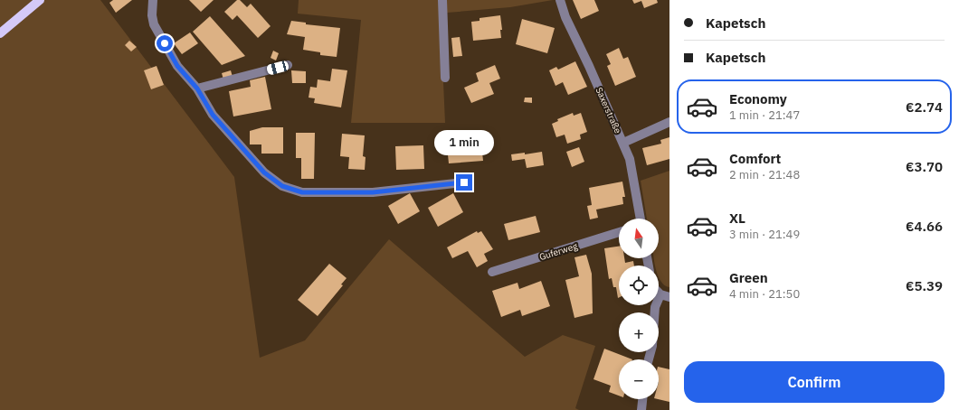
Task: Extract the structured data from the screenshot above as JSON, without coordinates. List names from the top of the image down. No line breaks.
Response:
{"streets":{"street":["Saxerstraße","Guferweg"]},"north":"top","page":{"banner":["Kapetsch","Kapetsch"],"list":[{"name":"Economy","note":"1 min · 21:47","value":"€2.74"},{"name":"Comfort","note":"2 min · 21:48","value":"€3.70"},{"name":"XL","note":"3 min · 21:49","value":"€4.66"},{"name":"Green","note":"4 min · 21:50","value":"€5.39"}],"bubble":"1 min","map_buttons":["+","−"],"buttons":"Confirm"}}
